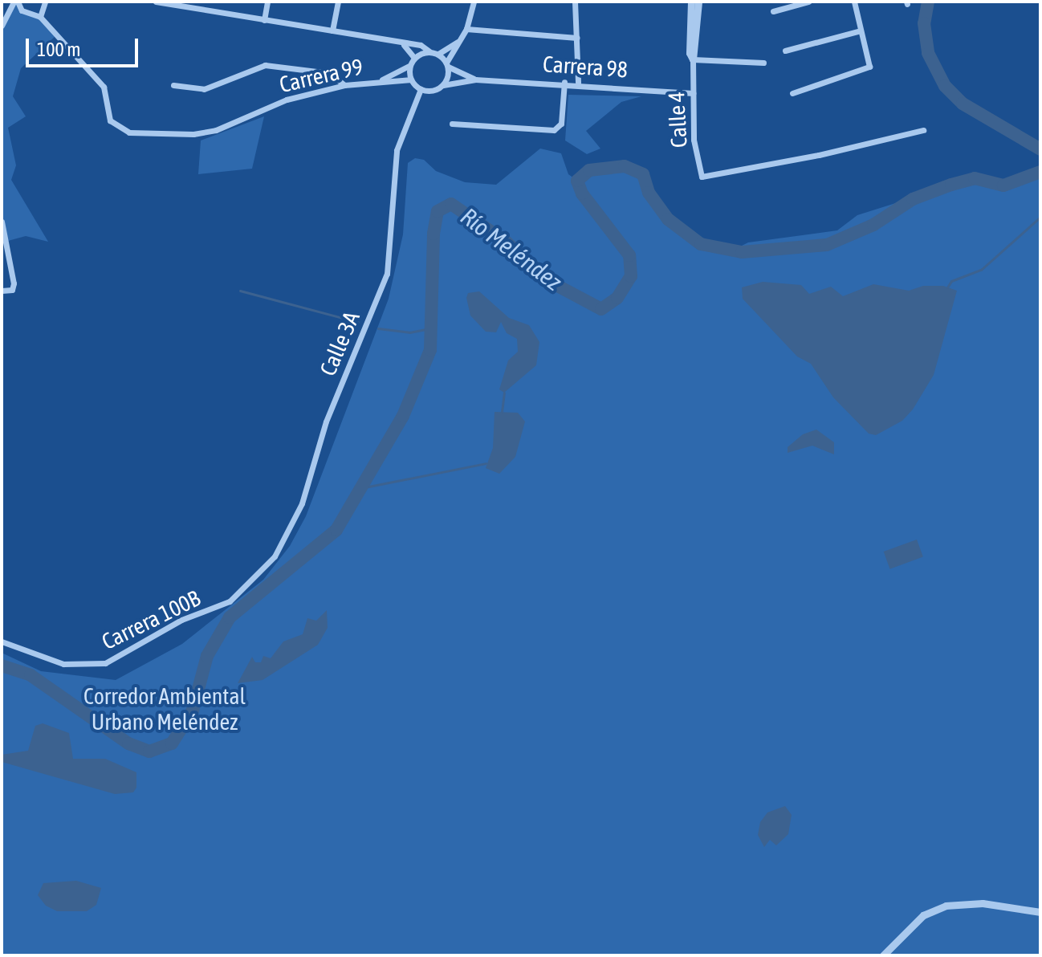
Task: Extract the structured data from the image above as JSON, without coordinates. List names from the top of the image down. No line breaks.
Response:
{"streets":{"street":["Carrera 98","Carrera 99","Calle 4","Calle 3A","Carrera 100B"]},"crossings":[["Carrera 98","Carrera 99"],["Carrera 98","Calle 4"],["Carrera 98","Calle 3A"],["Carrera 99","Calle 3A"],["Calle 3A","Carrera 100B"]],"water":["Río Meléndez"],"parks":["Corredor Ambiental Urbano Meléndez"],"scale_bar":"100 m"}
